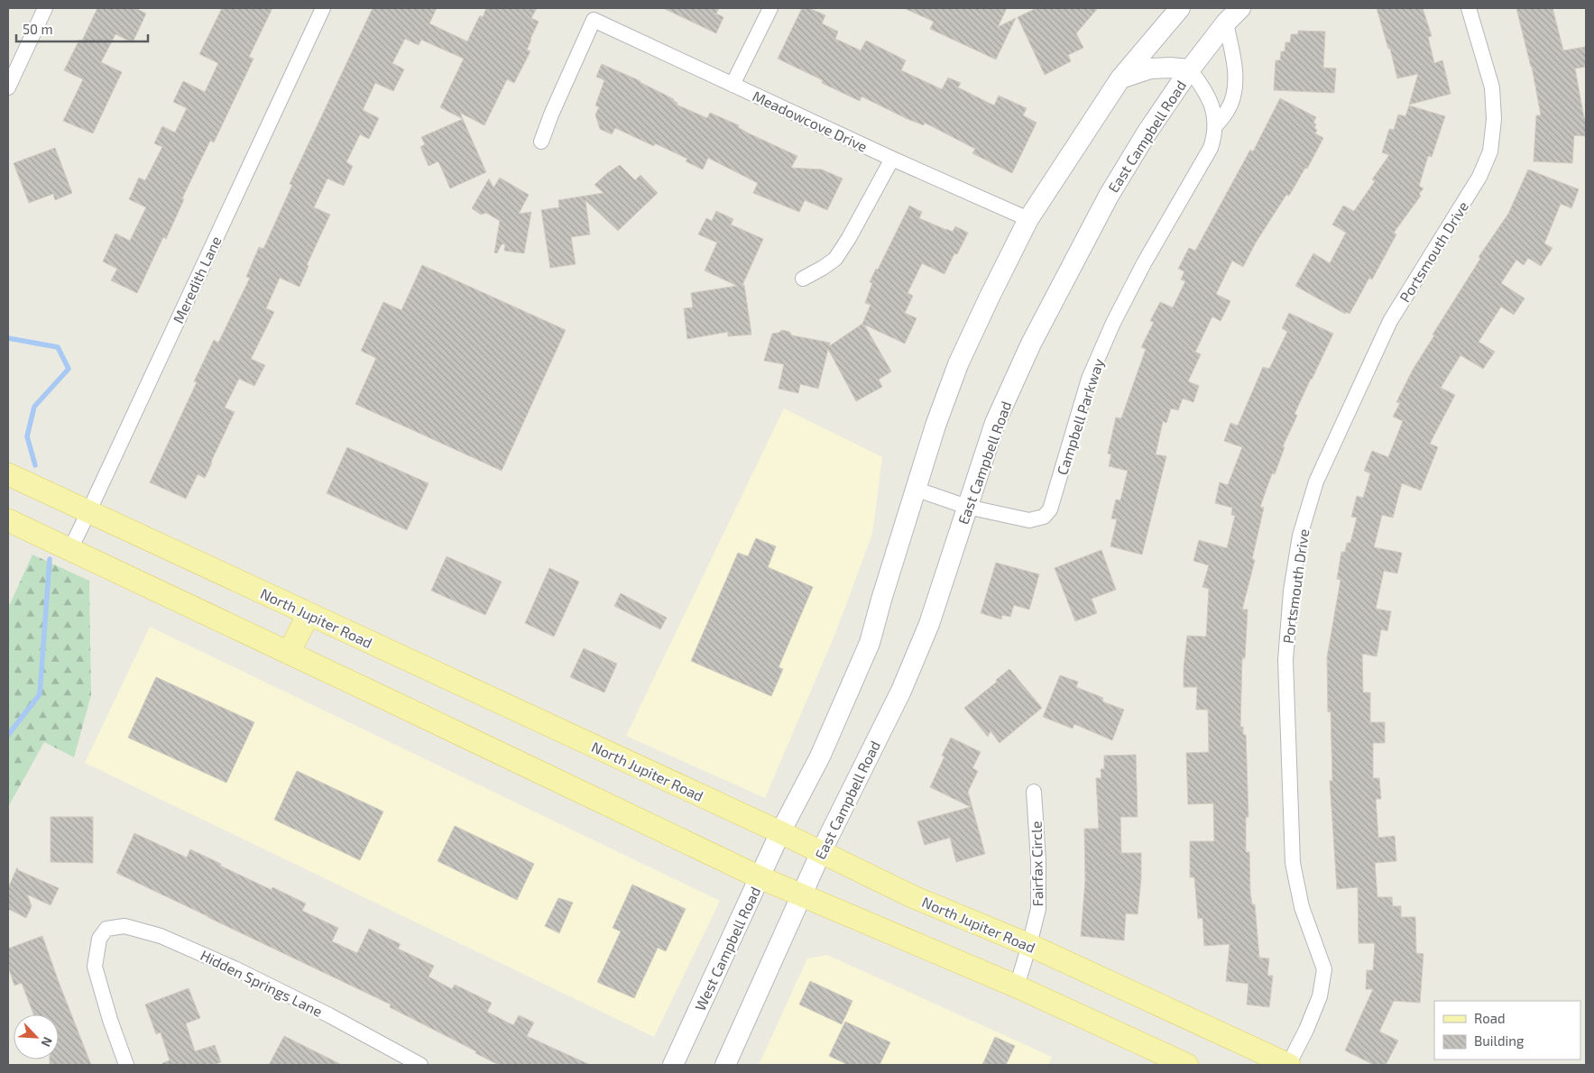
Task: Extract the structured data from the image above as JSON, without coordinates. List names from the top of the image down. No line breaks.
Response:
{"streets":{"main road":["East Campbell Road","North Jupiter Road","West Campbell Road"],"street":["Meadowcove Drive","Portsmouth Drive","Meredith Lane","Campbell Parkway","Fairfax Circle","Hidden Springs Lane"]},"crossings":[["East Campbell Road","Campbell Parkway"],["East Campbell Road","North Jupiter Road"],["Portsmouth Drive","North Jupiter Road"],["Meredith Lane","North Jupiter Road"],["North Jupiter Road","Fairfax Circle"],["North Jupiter Road","West Campbell Road"]],"legend":["Road","Building"],"scale_bar":"50 m","north":"bottom right"}
